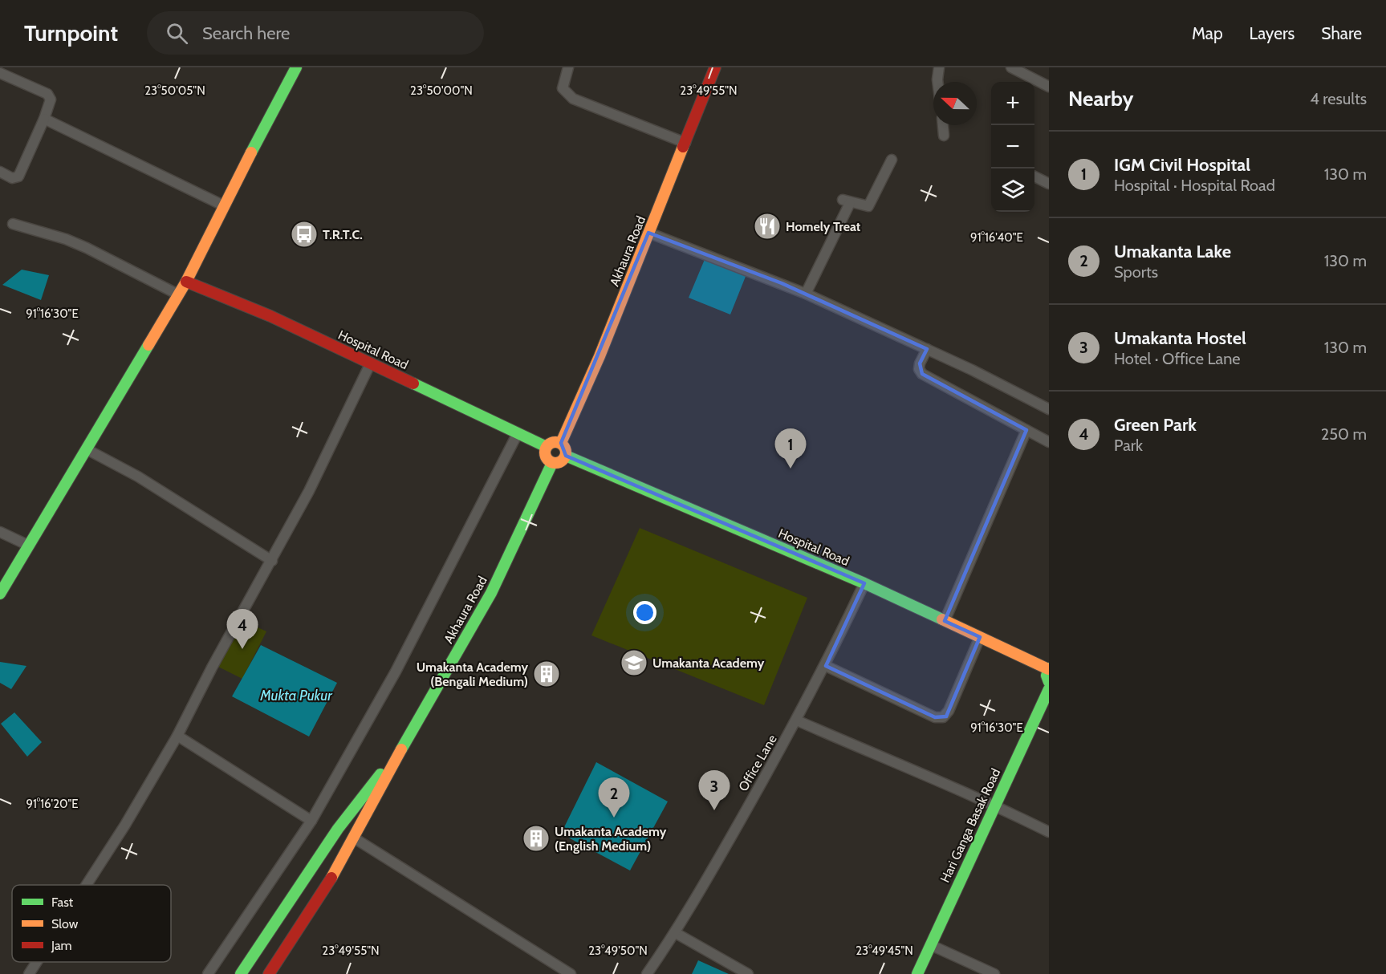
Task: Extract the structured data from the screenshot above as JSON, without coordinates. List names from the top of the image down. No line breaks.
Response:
{"streets":{"main road":["Akhaura Road","Hospital Road","Hari Ganga Basak Road"],"street":["Office Lane"]},"crossings":[["Akhaura Road","Hospital Road"],["Hospital Road","Office Lane"]],"water":["Mukta Pukur"],"places":{"restaurant":["Homely Treat"],"bus stop":["T.R.T.C."],"school or university":["Umakanta Academy"],"building":["Umakanta Academy (Bengali Medium)","Umakanta Academy (English Medium)"]},"legend":["Fast","Slow","Jam"],"north":"left","page":{"header":"Turnpoint","search":"Search here","nav":["Map","Layers","Share"],"heading":["Nearby","4 results"],"map_buttons":["+","−"],"list":[{"mark":"1","name":"IGM Civil Hospital","note":"Hospital · Hospital Road","value":"130 m"},{"mark":"2","name":"Umakanta Lake","note":"Sports","value":"130 m"},{"mark":"3","name":"Umakanta Hostel","note":"Hotel · Office Lane","value":"130 m"},{"mark":"4","name":"Green Park","note":"Park","value":"250 m"}],"pins":["1","4","3","2"]},"coordinates":["23°50'05\"N","23°50'00\"N","23°49'55\"N","91°16'40\"E","91°16'30\"E","91°16'20\"E","23°49'50\"N","23°49'45\"N"]}
